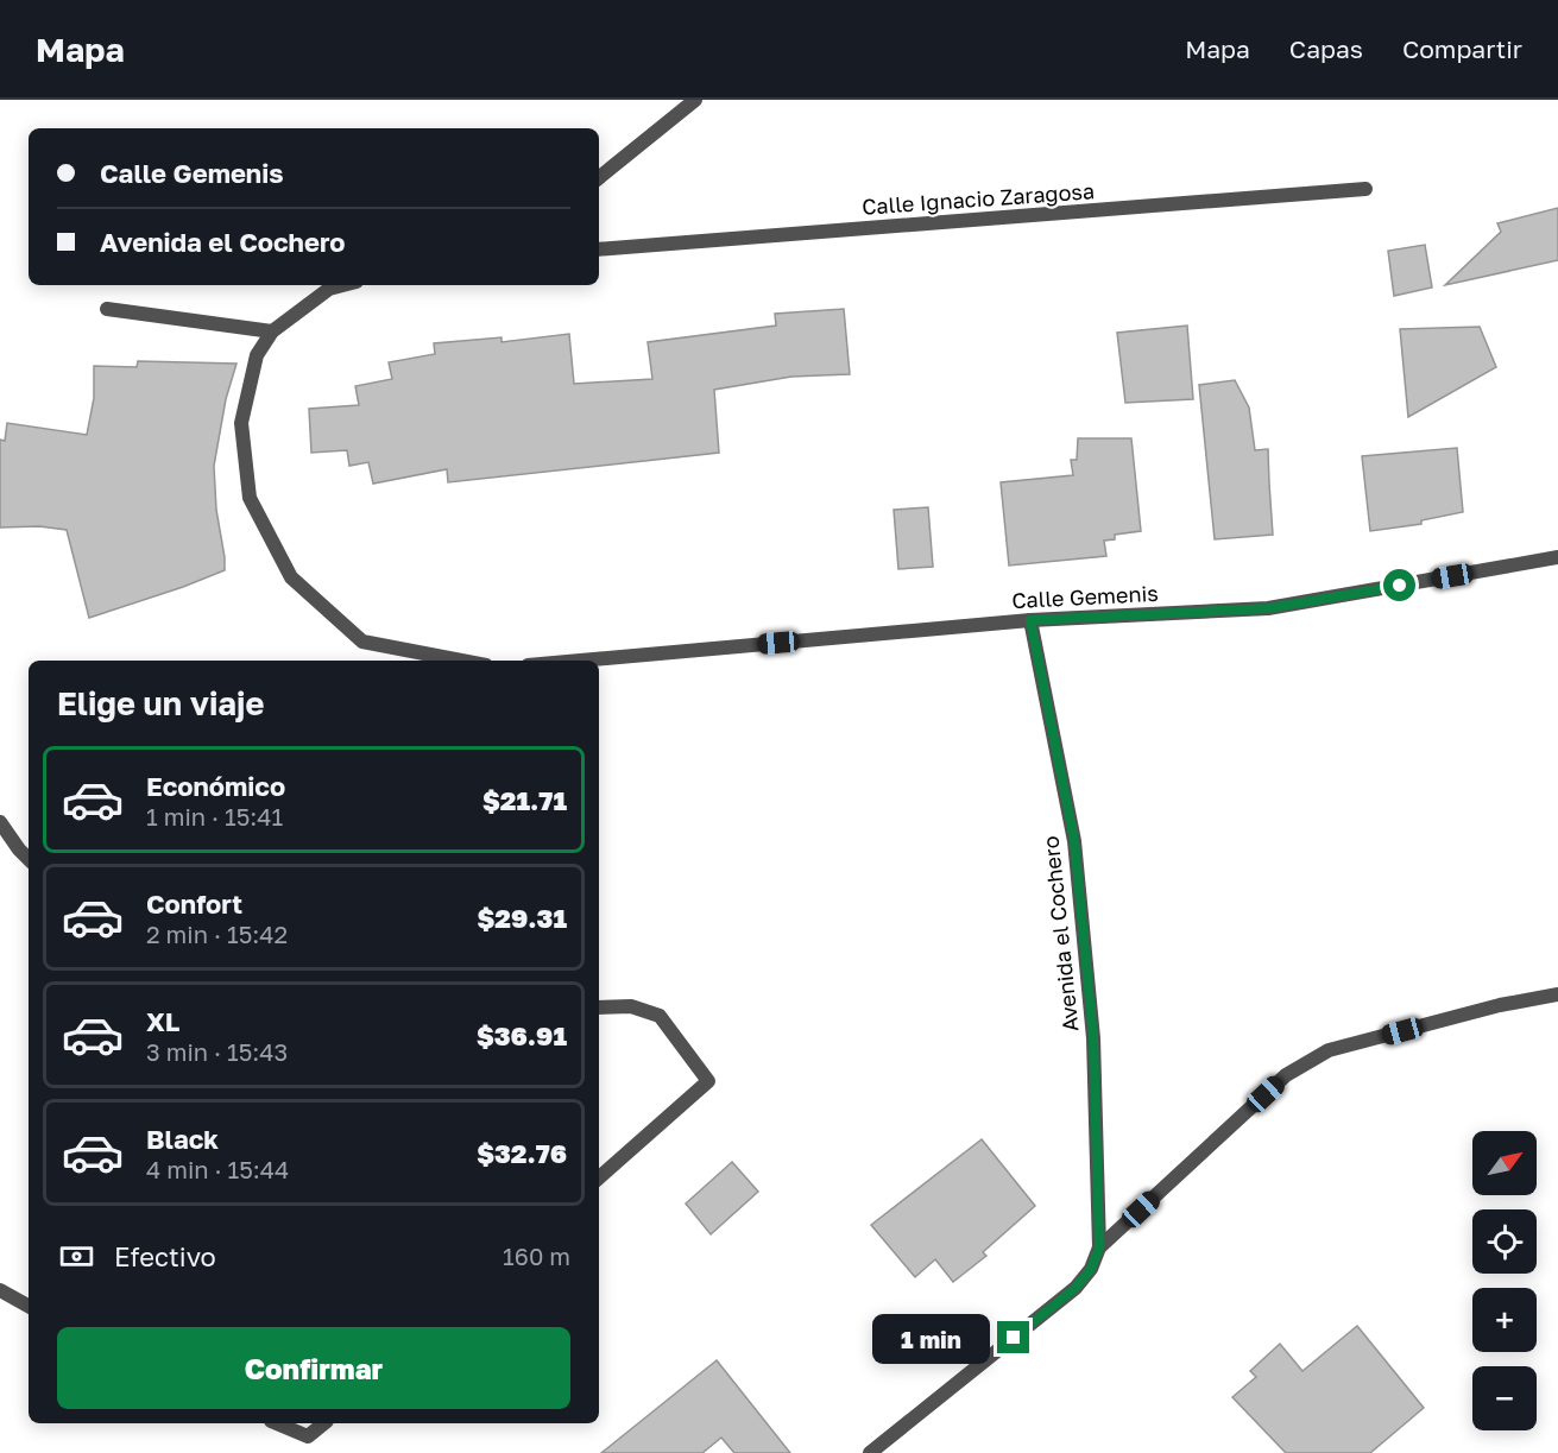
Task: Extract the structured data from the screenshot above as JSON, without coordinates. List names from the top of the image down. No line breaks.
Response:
{"streets":{"street":["Calle Ignacio Zaragosa","Calle Gemenis","Avenida el Cochero"]},"crossings":[["Calle Gemenis","Avenida el Cochero"]],"north":"top right","page":{"header":"Mapa","nav":["Mapa","Capas","Compartir"],"banner":["Calle Gemenis","Avenida el Cochero"],"heading":"Elige un viaje","list":[{"name":"Económico","note":"1 min · 15:41","value":"$21.71"},{"name":"Confort","note":"2 min · 15:42","value":"$29.31"},{"name":"XL","note":"3 min · 15:43","value":"$36.91"},{"name":"Black","note":"4 min · 15:44","value":"$32.76"}],"map_buttons":["+","−"],"pay":["Efectivo","160 m"],"buttons":"Confirmar","bubble":"1 min"}}
